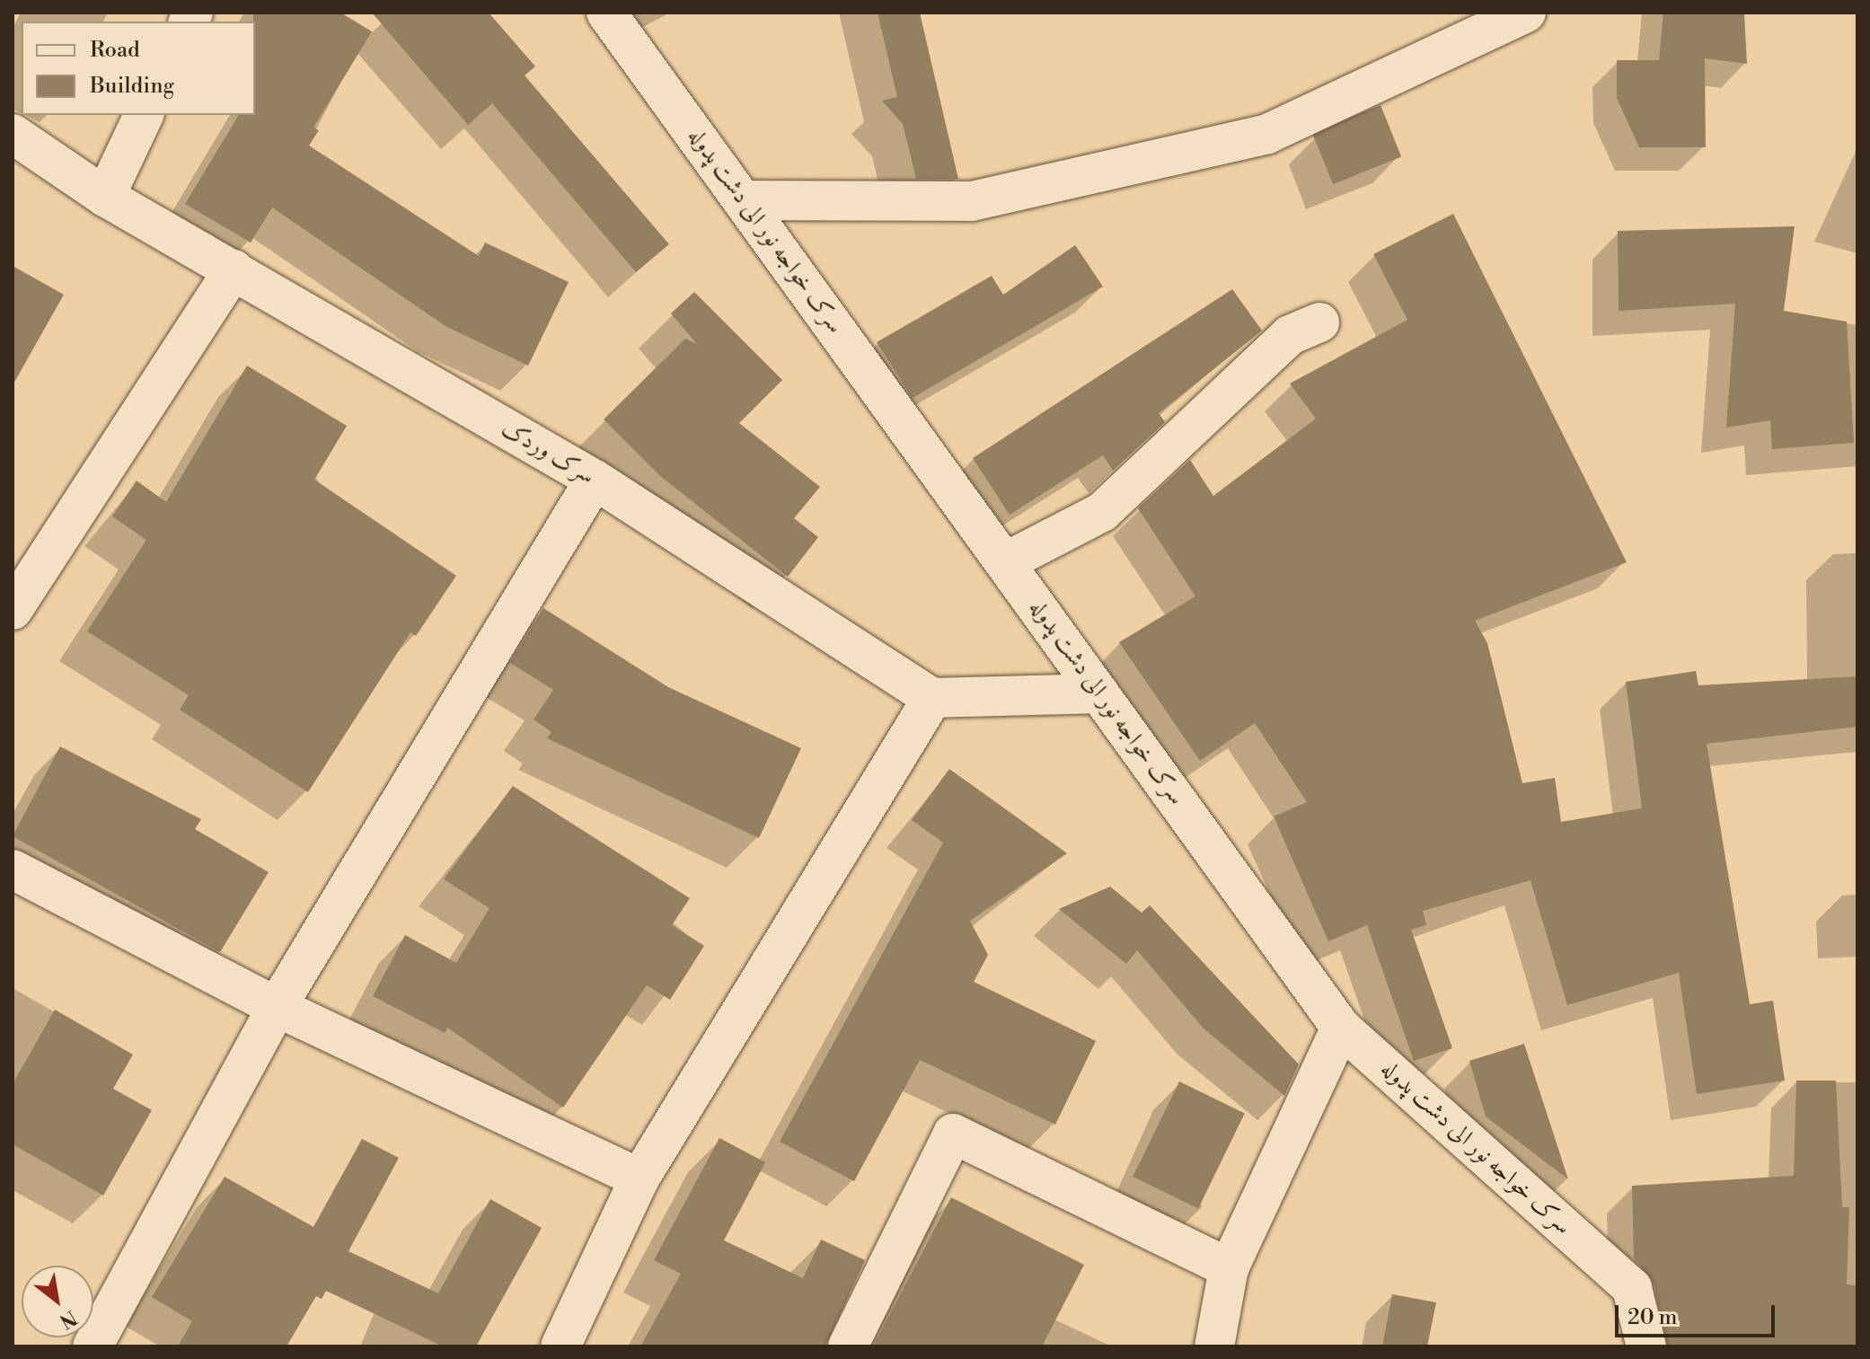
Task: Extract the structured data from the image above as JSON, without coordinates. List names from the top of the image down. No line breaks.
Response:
{"streets":{"street":["سرک خواجه نور الی دشت پدوله","سرک وردک"]},"legend":["Road","Building"],"scale_bar":"20 m","north":"bottom right"}
